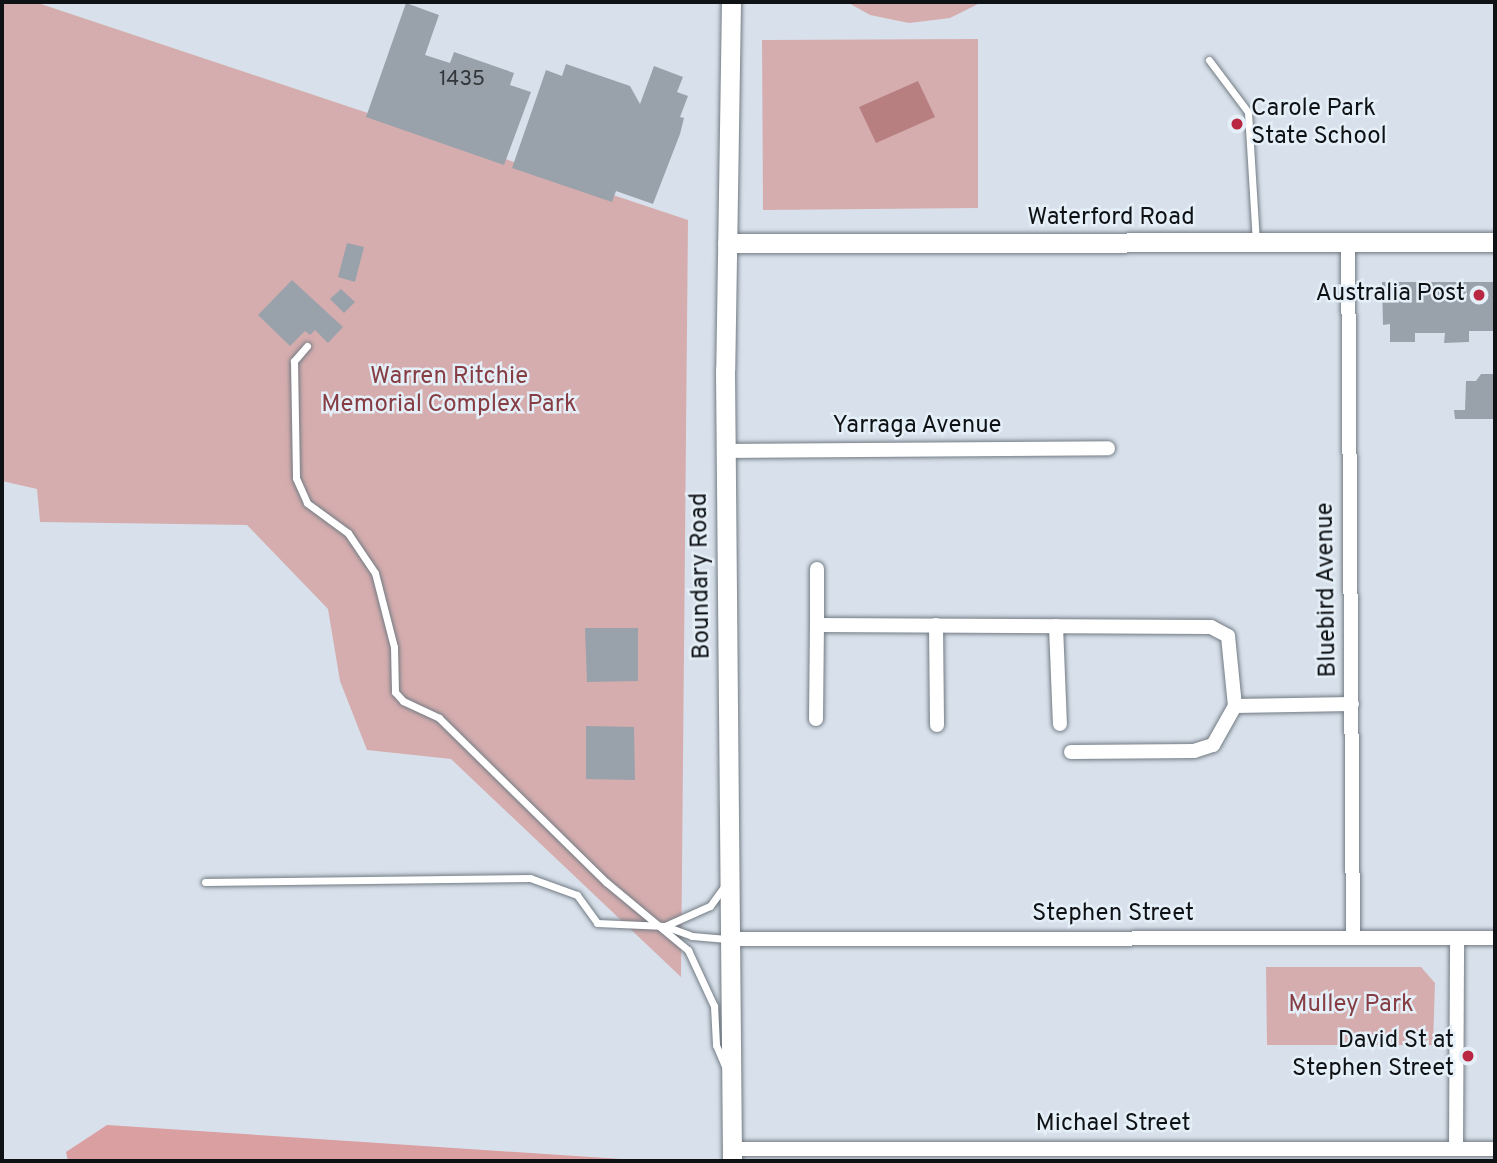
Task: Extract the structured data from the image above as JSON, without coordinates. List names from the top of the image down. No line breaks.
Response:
{"streets":{"main road":["Waterford Road","Boundary Road"],"street":["Yarraga Avenue","Bluebird Avenue","Stephen Street","Michael Street"]},"crossings":[["Waterford Road","Boundary Road"],["Waterford Road","Bluebird Avenue"],["Yarraga Avenue","Boundary Road"],["Boundary Road","Stephen Street"],["Boundary Road","Michael Street"],["Bluebird Avenue","Stephen Street"]],"parks":["Warren Ritchie Memorial Complex Park","Mulley Park"],"places":["Carole Park State School","Australia Post","David St at Stephen Street"],"house_numbers":["1435"]}
